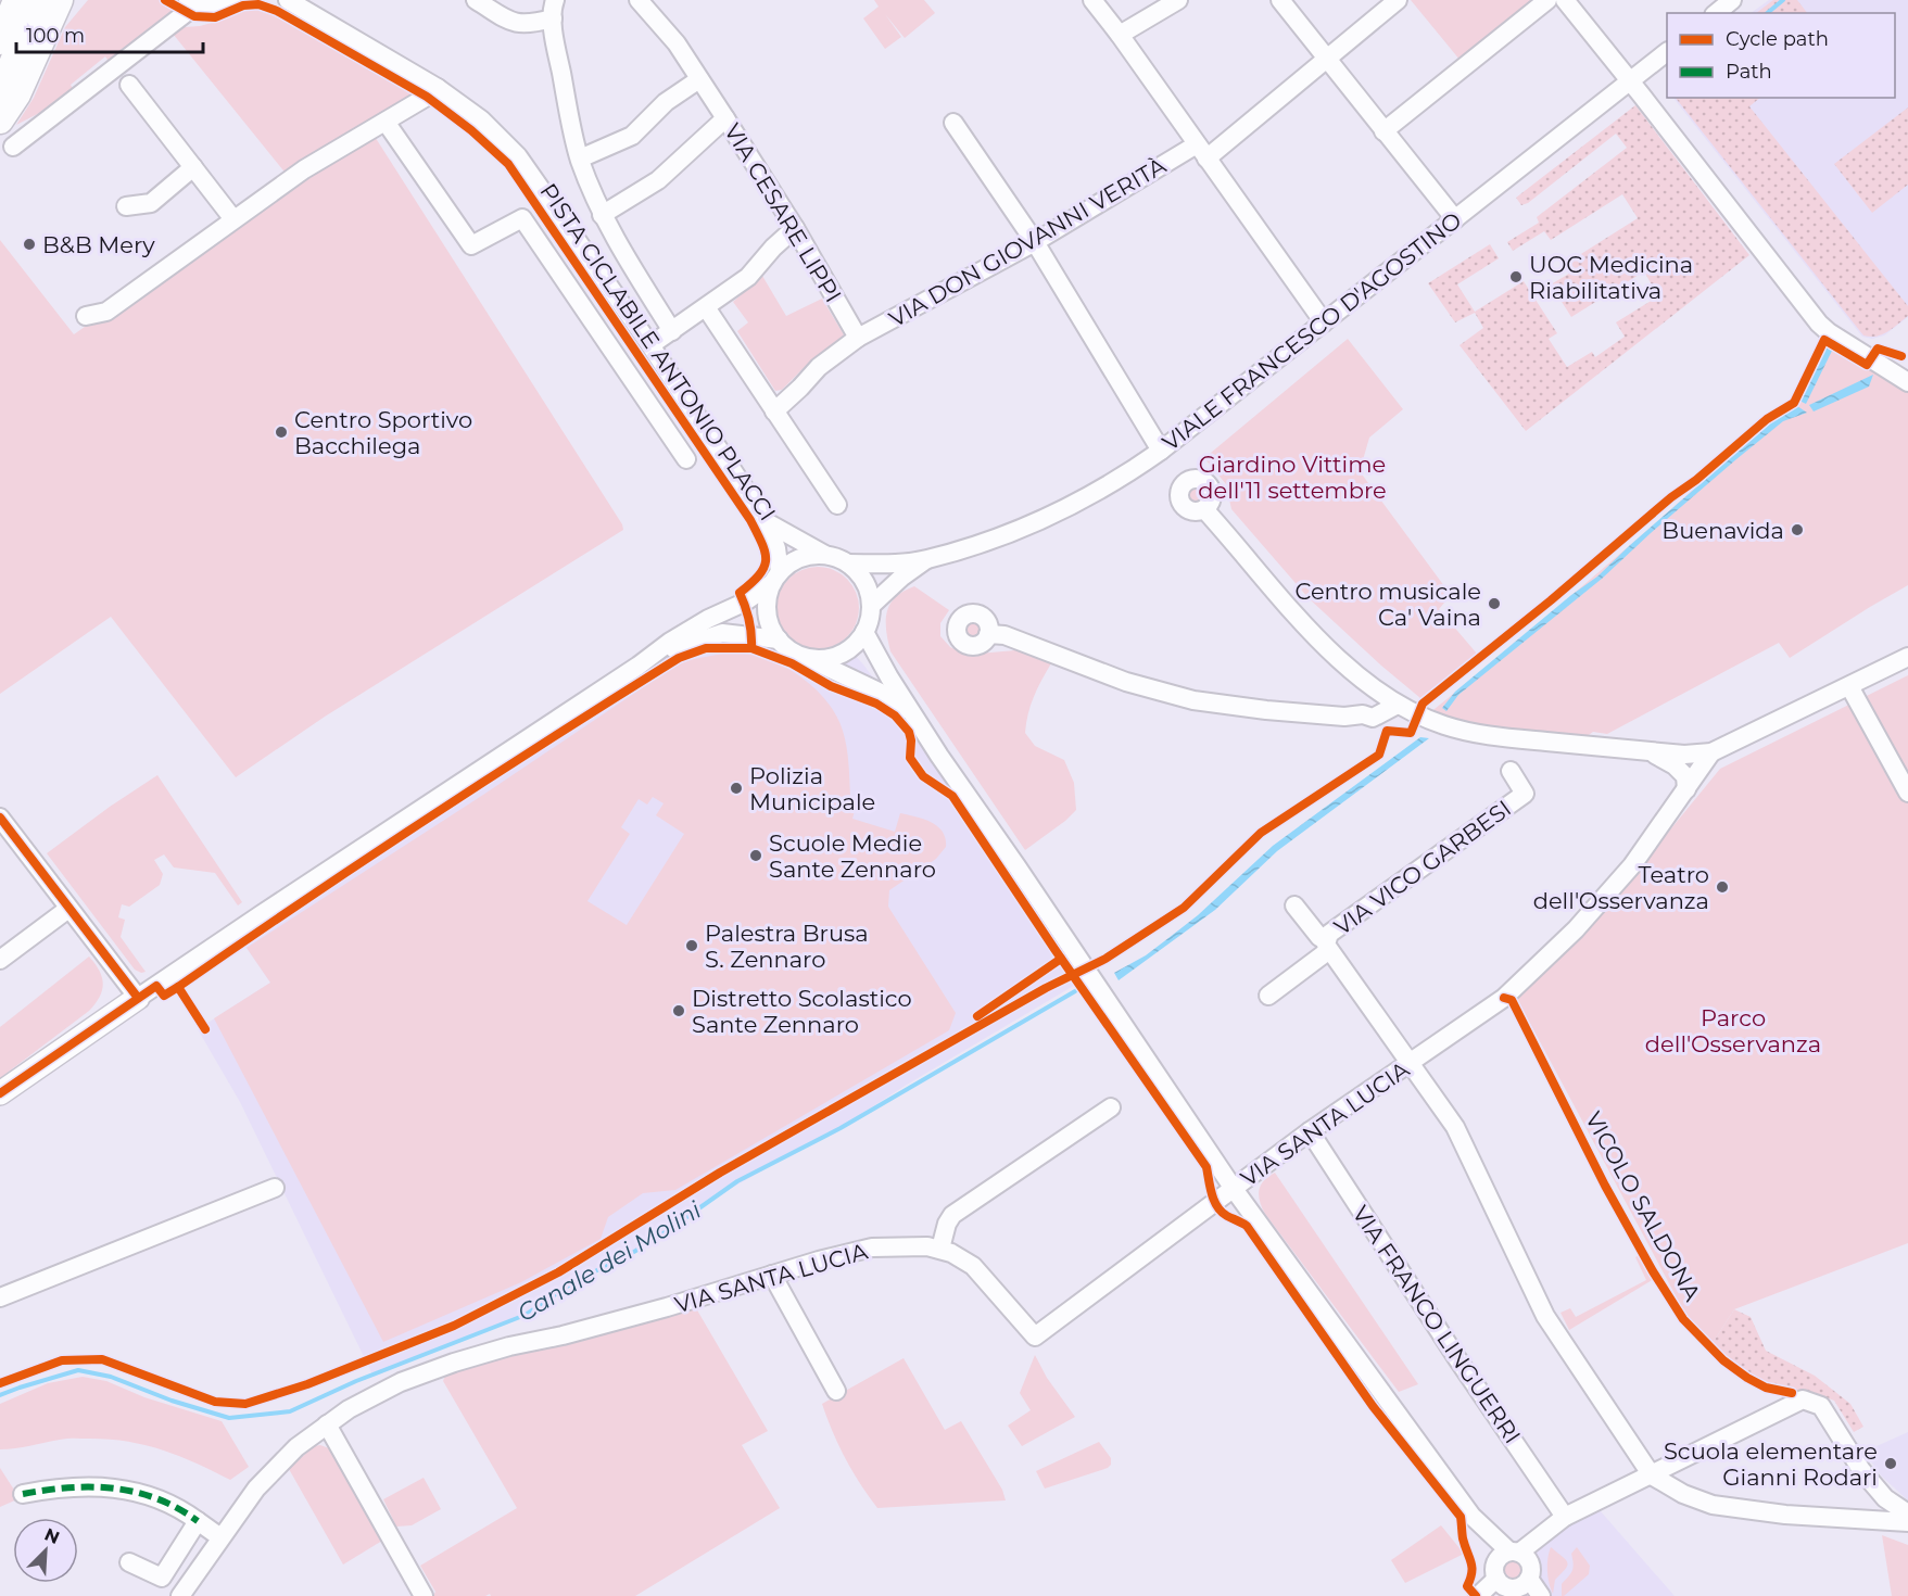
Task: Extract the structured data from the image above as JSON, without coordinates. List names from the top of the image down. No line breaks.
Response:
{"streets":{"street":["VIA CESARE LIPPI","VIA DON GIOVANNI VERITÀ","VIALE FRANCESCO D'AGOSTINO","VIA VICO GARBESI","VIA SANTA LUCIA","VIA FRANCO LINGUERRI"],"cycle path":["PISTA CICLABILE ANTONIO PLACCI","VICOLO SALDONA"]},"crossings":[["VIA CESARE LIPPI","VIA DON GIOVANNI VERITÀ"],["VIA VICO GARBESI","VIA SANTA LUCIA"],["VIA SANTA LUCIA","VIA FRANCO LINGUERRI"]],"water":["Canale dei Molini"],"parks":["Giardino Vittime dell'11 settembre","Parco dell'Osservanza"],"places":["B&B Mery","UOC Medicina Riabilitativa","Centro Sportivo Bacchilega","Buenavida","Centro musicale Ca' Vaina","Polizia Municipale","Scuole Medie Sante Zennaro","Teatro dell'Osservanza","Palestra Brusa S. Zennaro","Distretto Scolastico Sante Zennaro","Scuola elementare Gianni Rodari"],"legend":["Cycle path","Path"],"scale_bar":"100 m","north":"top right"}
